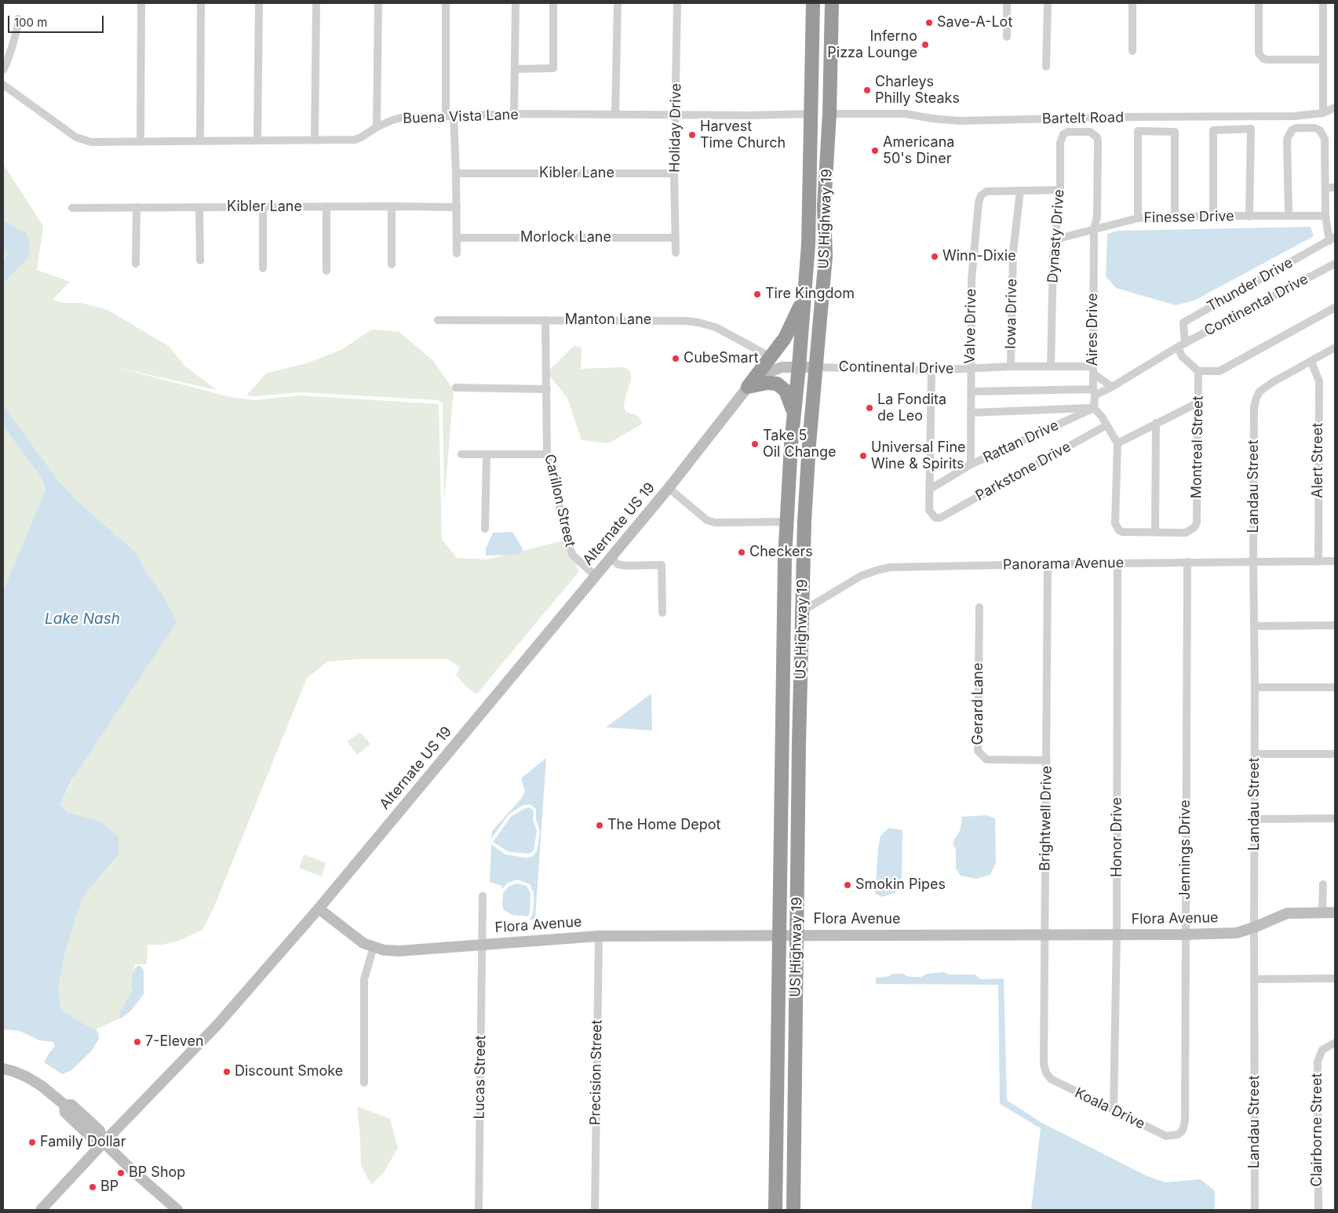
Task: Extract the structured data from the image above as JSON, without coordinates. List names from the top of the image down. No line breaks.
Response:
{"streets":{"highway":["US Highway 19"],"street":["Buena Vista Lane","Bartelt Road","Holiday Drive","Kibler Lane","Finesse Drive","Dynasty Drive","Morlock Lane","Thunder Drive","Continental Drive","Iowa Drive","Manton Lane","Valve Drive","Aires Drive","Rattan Drive","Montreal Street","Alert Street","Parkstone Drive","Landau Street","Carillon Street","Alternate US 19","Panorama Avenue","Gerard Lane","Brightwell Drive","Honor Drive","Jennings Drive","Flora Avenue","Precision Street","Lucas Street","Koala Drive","Clairborne Street"]},"crossings":[["Buena Vista Lane","Holiday Drive"],["Buena Vista Lane","US Highway 19"],["Bartelt Road","US Highway 19"],["Holiday Drive","Kibler Lane"],["Holiday Drive","Morlock Lane"],["Finesse Drive","Dynasty Drive"],["Finesse Drive","Aires Drive"],["US Highway 19","Continental Drive"],["US Highway 19","Alternate US 19"],["US Highway 19","Panorama Avenue"],["US Highway 19","Flora Avenue"],["Dynasty Drive","Continental Drive"],["Dynasty Drive","Aires Drive"],["Thunder Drive","Continental Drive"],["Continental Drive","Iowa Drive"],["Continental Drive","Valve Drive"],["Continental Drive","Aires Drive"],["Continental Drive","Alternate US 19"],["Iowa Drive","Valve Drive"],["Manton Lane","Carillon Street"],["Valve Drive","Rattan Drive"],["Aires Drive","Rattan Drive"],["Rattan Drive","Parkstone Drive"],["Alert Street","Landau Street"],["Alert Street","Panorama Avenue"],["Landau Street","Panorama Avenue"],["Landau Street","Flora Avenue"],["Carillon Street","Alternate US 19"],["Alternate US 19","Flora Avenue"],["Panorama Avenue","Brightwell Drive"],["Panorama Avenue","Honor Drive"],["Panorama Avenue","Jennings Drive"],["Gerard Lane","Brightwell Drive"],["Brightwell Drive","Flora Avenue"],["Brightwell Drive","Koala Drive"],["Honor Drive","Flora Avenue"],["Honor Drive","Koala Drive"],["Jennings Drive","Flora Avenue"],["Jennings Drive","Koala Drive"],["Flora Avenue","Precision Street"],["Flora Avenue","Lucas Street"]],"water":["Lake Nash"],"places":["Save-A-Lot","Inferno Pizza Lounge","Charleys Philly Steaks","Harvest Time Church","Americana 50's Diner","Winn-Dixie","Tire Kingdom","CubeSmart","La Fondita de Leo","Take 5 Oil Change","Universal Fine Wine & Spirits","Checkers","The Home Depot","Smokin Pipes","7-Eleven","Discount Smoke","Family Dollar","BP Shop","BP"],"scale_bar":"100 m"}
